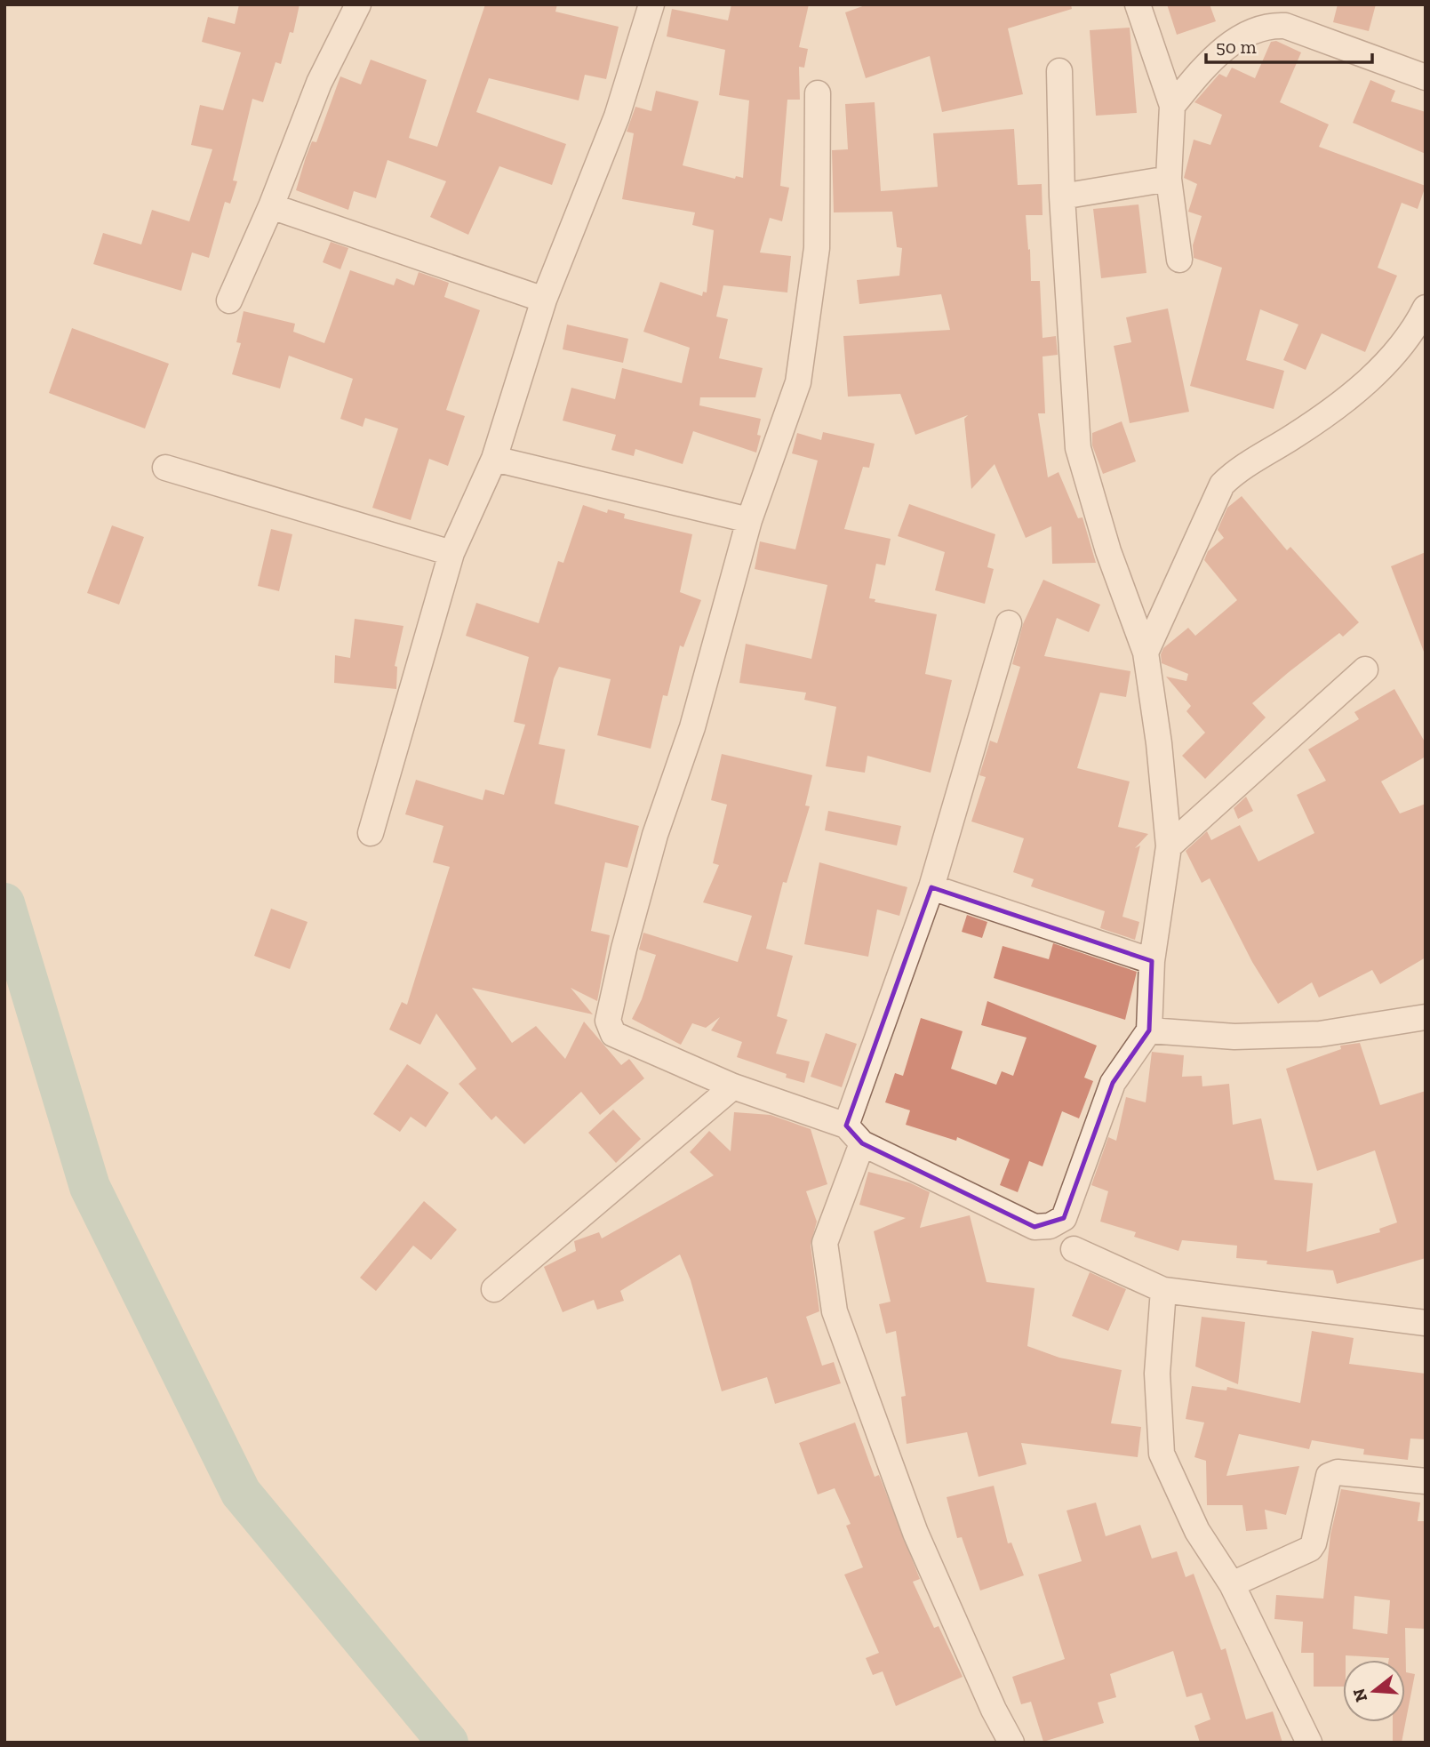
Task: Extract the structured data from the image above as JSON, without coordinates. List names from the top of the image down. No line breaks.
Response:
{"scale_bar":"50 m","north":"left"}
